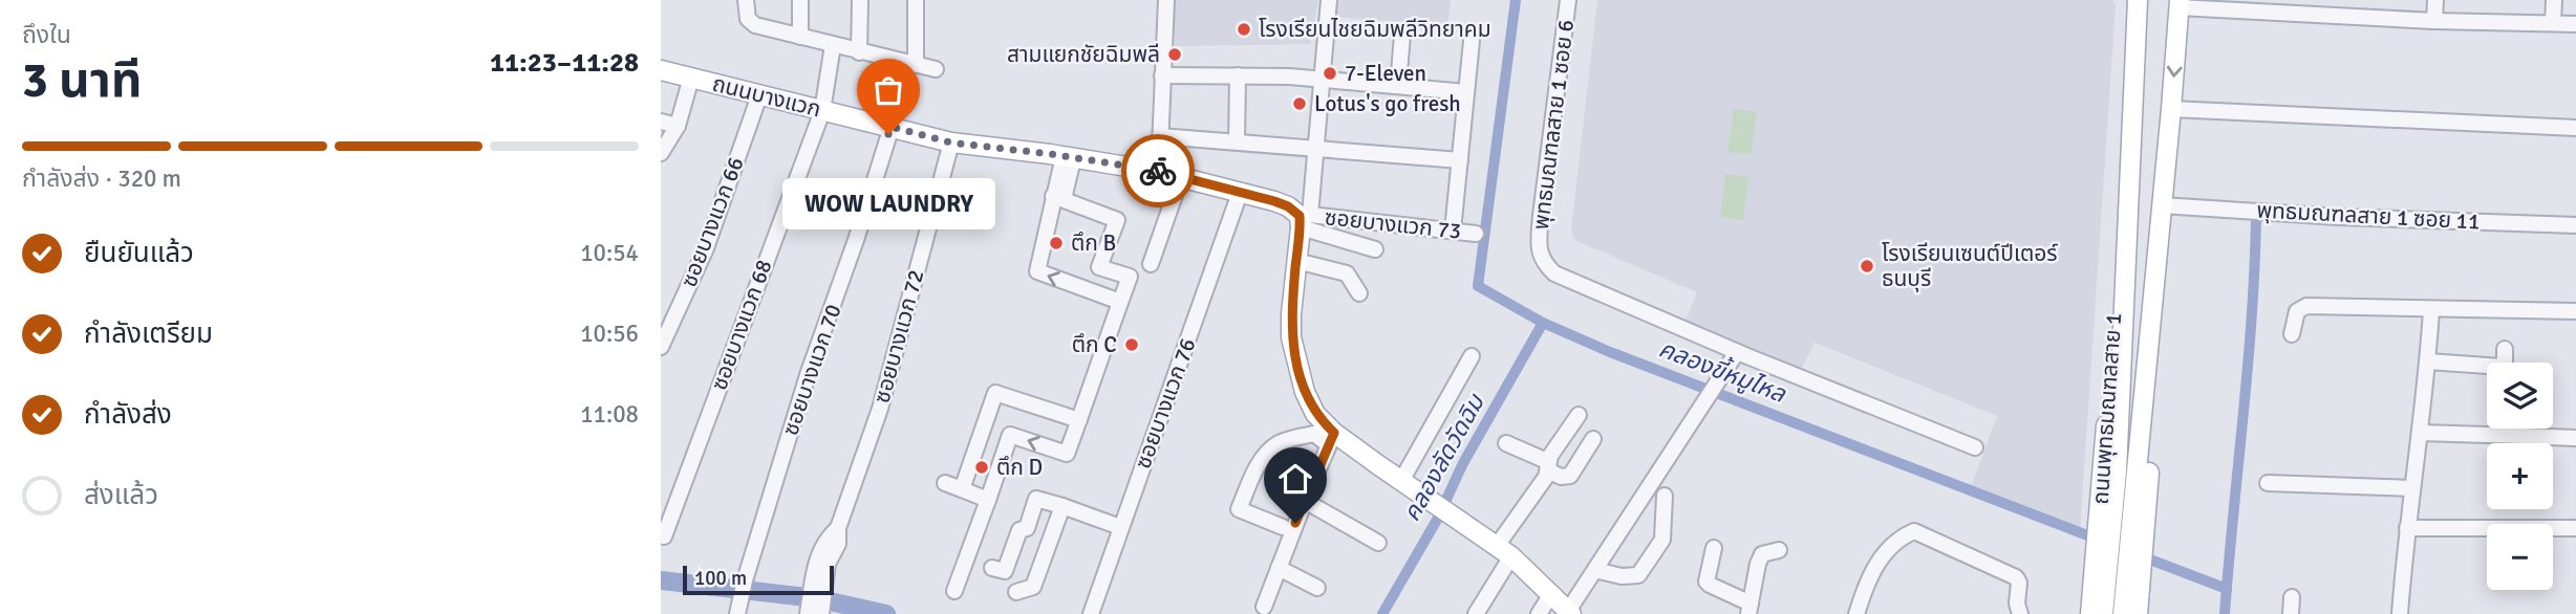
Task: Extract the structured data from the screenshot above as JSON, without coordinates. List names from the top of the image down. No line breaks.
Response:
{"streets":{"main road":["ถนนบางแวก","ถนนพุทธมณฑลสาย 1"],"street":["พุทธมณฑลสาย 1 ซอย 6","พุทธมณฑลสาย 1 ซอย 11","ซอยบางแวก 66","ซอยบางแวก 73","ซอยบางแวก 68","ซอยบางแวก 72","ซอยบางแวก 70","ซอยบางแวก 76"]},"crossings":[["ถนนบางแวก","ซอยบางแวก 66"],["ถนนบางแวก","ซอยบางแวก 73"],["ถนนบางแวก","ซอยบางแวก 68"],["ถนนบางแวก","ซอยบางแวก 72"],["ถนนบางแวก","ซอยบางแวก 70"],["ถนนบางแวก","ซอยบางแวก 76"],["พุทธมณฑลสาย 1 ซอย 11","ถนนพุทธมณฑลสาย 1"]],"water":["คลองขี้หมูไหล","คลองลัดวัดฉิม"],"places":["โรงเรียนไชยฉิมพลีวิทยาคม","สามแยกชัยฉิมพลี","7-Eleven","Lotus's go fresh","WOW LAUNDRY","ตึก B","โรงเรียนเซนต์ปีเตอร์ ธนบุรี","ตึก C","ตึก D"],"scale_bar":"100 m","page":{"heading":["3 นาที","ถึงใน","11:23–11:28"],"bar":"กำลังส่ง · 320 m","bubble":"WOW LAUNDRY","list":[["ยืนยันแล้ว","10:54"],["กำลังเตรียม","10:56"],["กำลังส่ง","11:08"],"ส่งแล้ว"],"map_buttons":["+","−"],"scale":"100 m"}}
